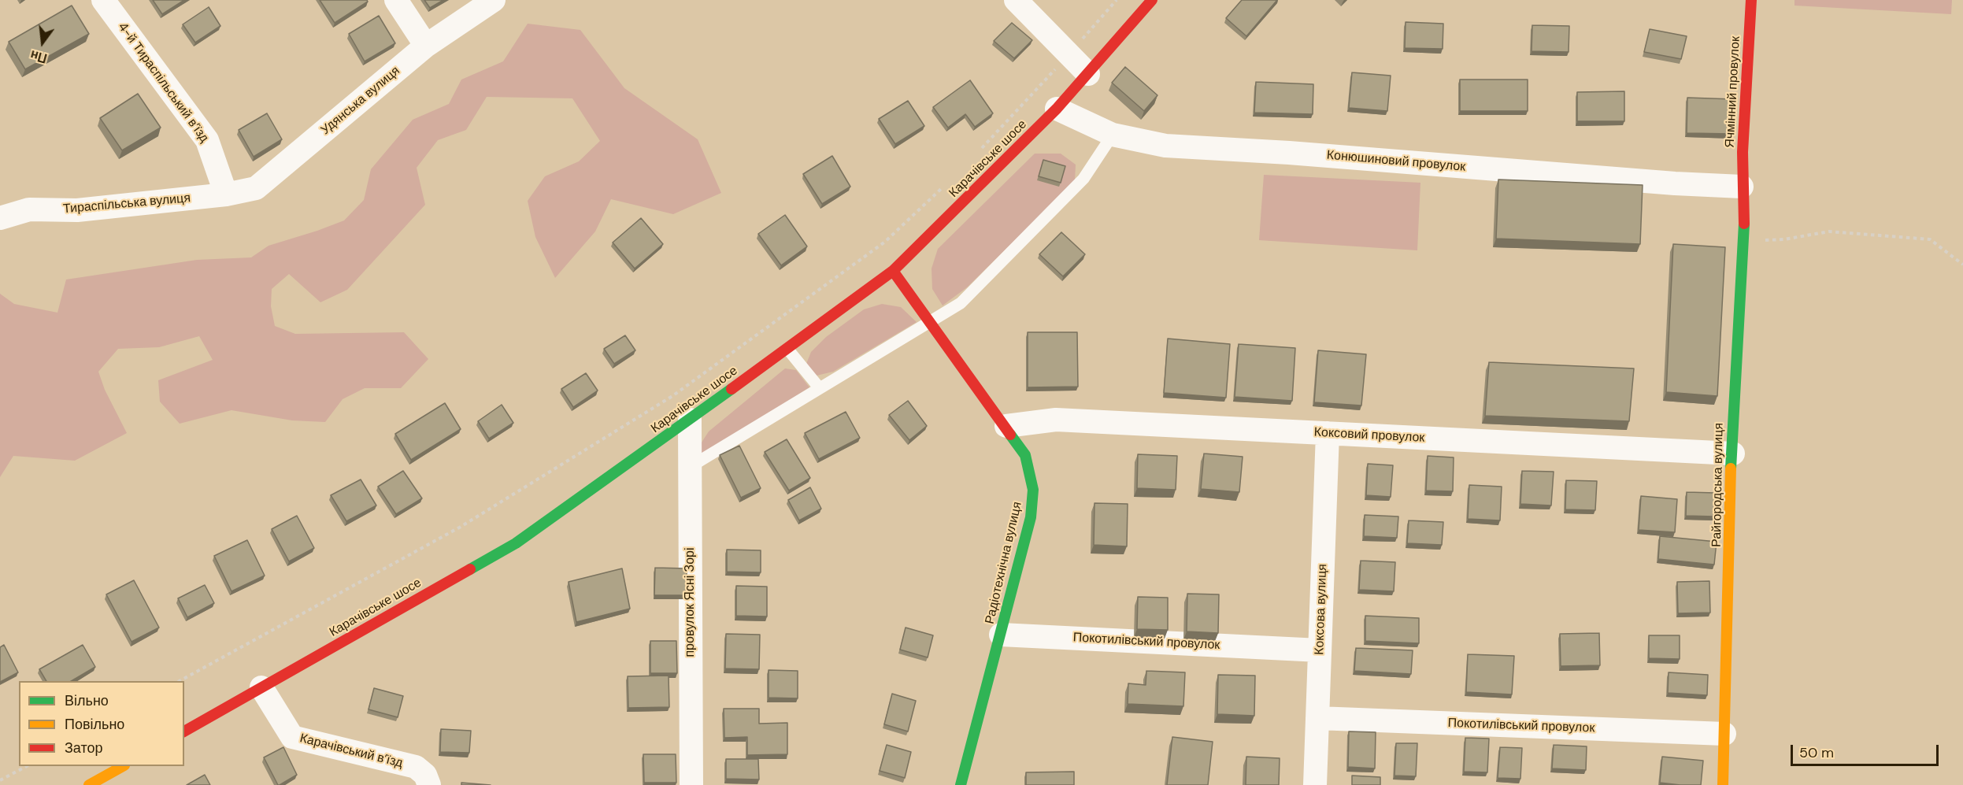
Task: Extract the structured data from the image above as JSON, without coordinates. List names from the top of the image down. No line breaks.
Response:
{"streets":{"main road":["Ячмінний провулок","Карачівське шосе","Райгородська вулиця","Радіотехнічна вулиця"],"street":["4-й Тираспільський в’їзд","Удянська вулиця","Конюшиновий провулок","Тираспільська вулиця","Коксовий провулок","провулок Ясні Зорі","Коксова вулиця","Покотилівський провулок","Карачівський в’їзд"]},"crossings":[["4-й Тираспільський в’їзд","Удянська вулиця"],["4-й Тираспільський в’їзд","Тираспільська вулиця"],["Ячмінний провулок","Конюшиновий провулок"],["Ячмінний провулок","Райгородська вулиця"],["Удянська вулиця","Тираспільська вулиця"],["Карачівське шосе","Конюшиновий провулок"],["Карачівське шосе","Радіотехнічна вулиця"],["Карачівське шосе","провулок Ясні Зорі"],["Карачівське шосе","Карачівський в’їзд"],["Конюшиновий провулок","Райгородська вулиця"],["Коксовий провулок","Райгородська вулиця"],["Коксовий провулок","Радіотехнічна вулиця"],["Коксовий провулок","Коксова вулиця"],["Райгородська вулиця","Покотилівський провулок"],["Радіотехнічна вулиця","Покотилівський провулок"],["Коксова вулиця","Покотилівський провулок"]],"legend":["Вільно","Повільно","Затор"],"scale_bar":"50 m","north":"bottom"}
